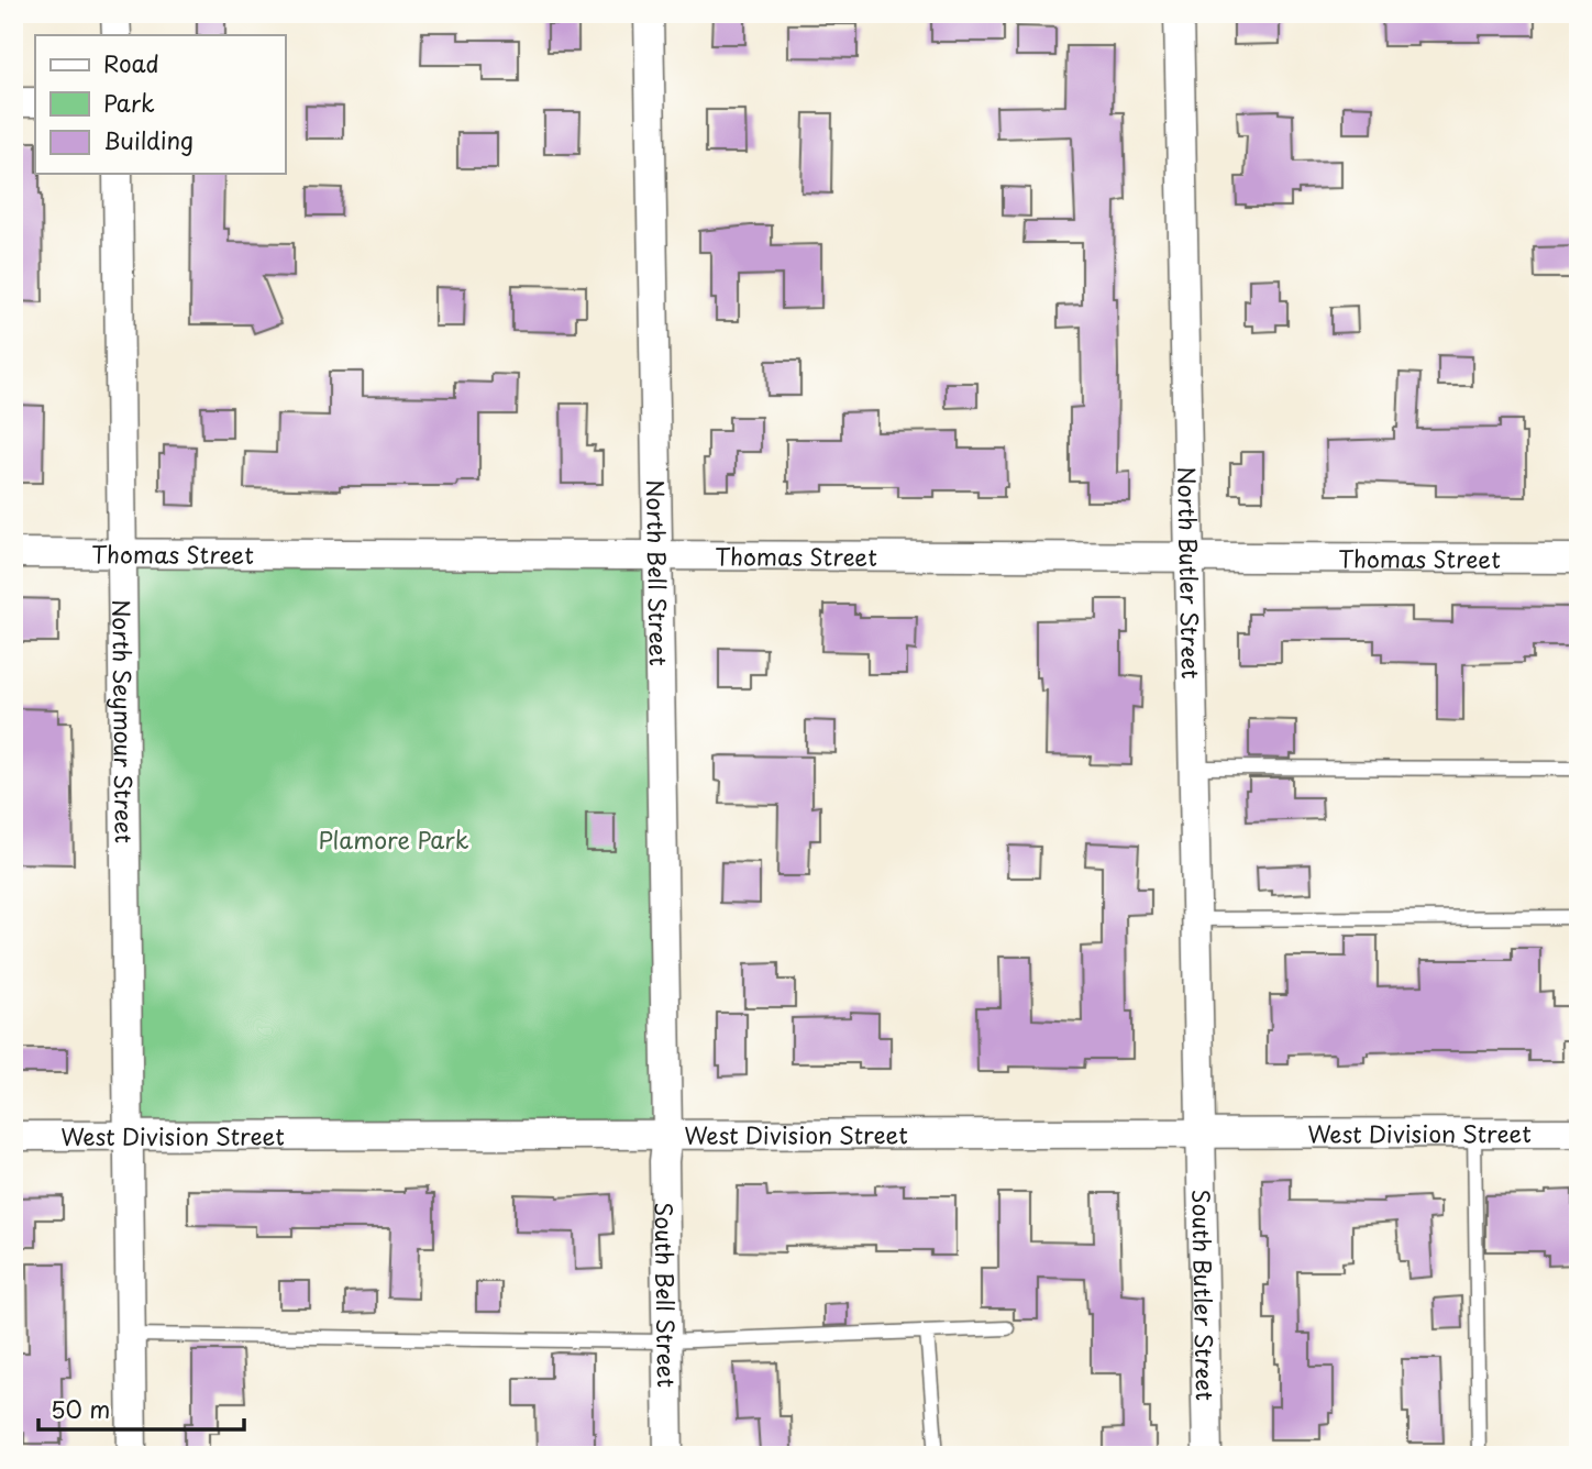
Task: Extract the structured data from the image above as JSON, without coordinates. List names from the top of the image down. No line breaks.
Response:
{"streets":{"street":["Thomas Street","North Bell Street","North Butler Street","North Seymour Street","West Division Street","South Butler Street","South Bell Street"]},"crossings":[["Thomas Street","North Bell Street"],["Thomas Street","North Butler Street"],["Thomas Street","North Seymour Street"],["North Bell Street","West Division Street"],["North Bell Street","South Bell Street"],["North Butler Street","West Division Street"],["North Butler Street","South Butler Street"],["North Seymour Street","West Division Street"],["West Division Street","South Butler Street"],["West Division Street","South Bell Street"]],"parks":["Plamore Park"],"legend":["Road","Park","Building"],"scale_bar":"50 m"}
